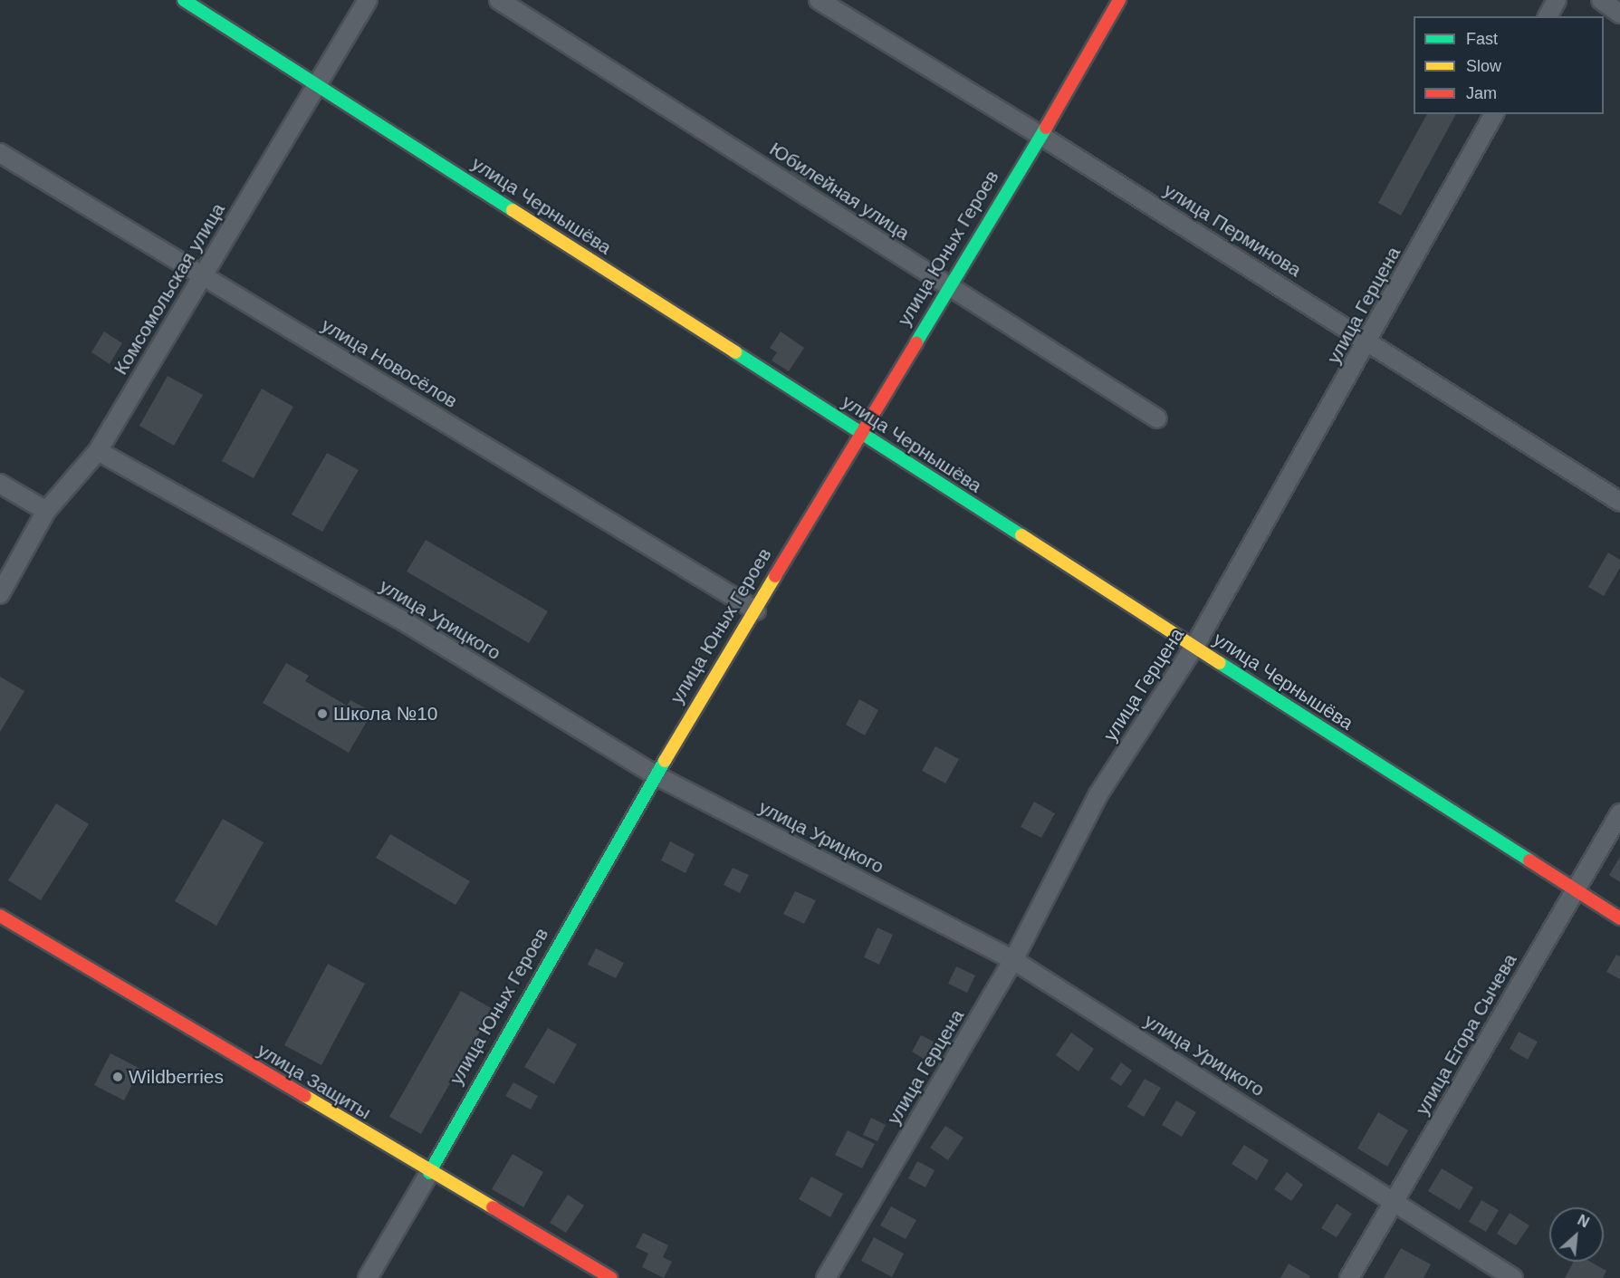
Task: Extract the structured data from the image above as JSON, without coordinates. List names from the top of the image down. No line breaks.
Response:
{"streets":{"street":["Юбилейная улица","улица Чернышёва","улица Перминова","улица Юных Героев","Комсомольская улица","улица Герцена","улица Новосёлов","улица Урицкого","улица Егора Сычева","улица Защиты"]},"crossings":[["Юбилейная улица","улица Юных Героев"],["улица Чернышёва","улица Юных Героев"],["улица Чернышёва","Комсомольская улица"],["улица Чернышёва","улица Герцена"],["улица Чернышёва","улица Егора Сычева"],["улица Перминова","улица Юных Героев"],["улица Перминова","улица Герцена"],["улица Юных Героев","улица Новосёлов"],["улица Юных Героев","улица Урицкого"],["улица Юных Героев","улица Защиты"],["Комсомольская улица","улица Новосёлов"],["Комсомольская улица","улица Урицкого"],["улица Герцена","улица Урицкого"],["улица Урицкого","улица Егора Сычева"]],"places":["Школа №10","Wildberries"],"legend":["Fast","Slow","Jam"],"north":"top right"}
